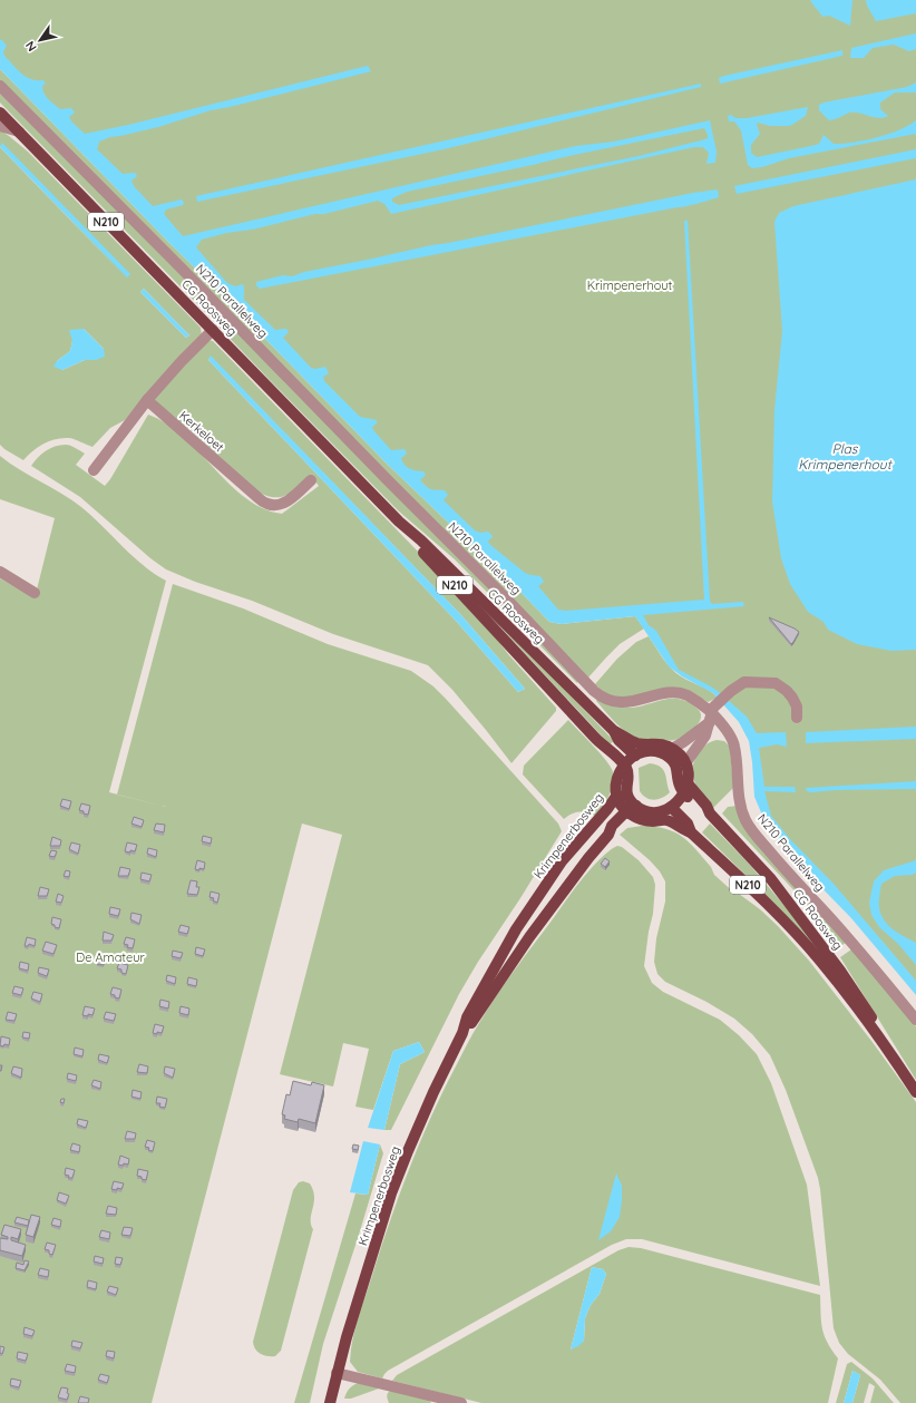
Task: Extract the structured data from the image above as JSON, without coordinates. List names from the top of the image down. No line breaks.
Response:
{"streets":{"main road":["N210","CG Roosweg","Krimpenerbosweg"],"street":["N210 Parallelweg","Kerkeloet"]},"crossings":[["N210","CG Roosweg"],["N210","Krimpenerbosweg"],["CG Roosweg","Krimpenerbosweg"]],"water":["Plas Krimpenerhout"],"parks":["Krimpenerhout","De Amateur"],"north":"bottom left"}
